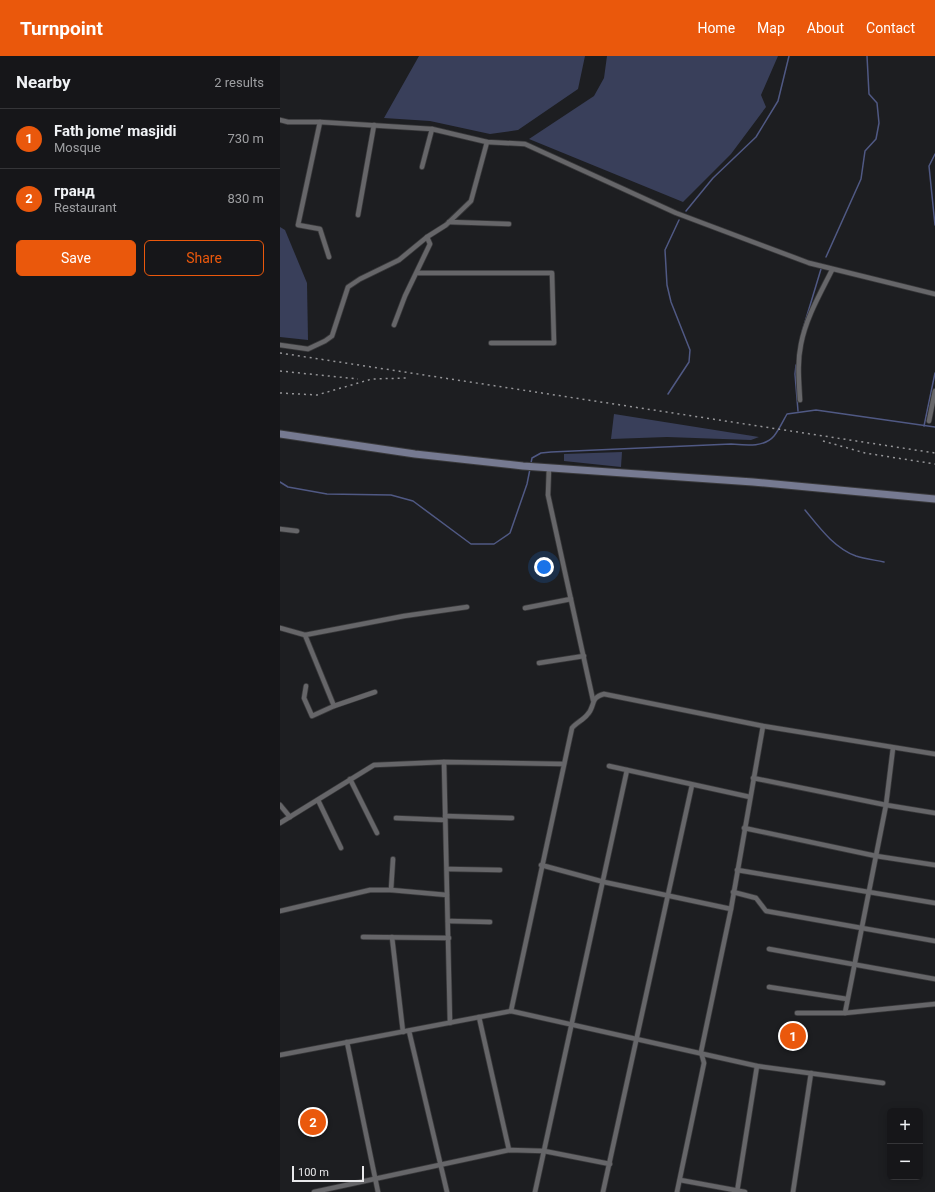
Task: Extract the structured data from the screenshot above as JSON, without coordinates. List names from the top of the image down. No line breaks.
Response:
{"scale_bar":"100 m","page":{"header":"Turnpoint","nav":["Home","Map","About","Contact"],"heading":["Nearby","2 results"],"list":[{"mark":"1","name":"Fath jome’ masjidi","note":"Mosque","value":"730 m"},{"mark":"2","name":"гранд","note":"Restaurant","value":"830 m"}],"buttons":["Save","Share"],"pins":["1","2"],"map_buttons":["+","−"],"scale":"100 m"}}
